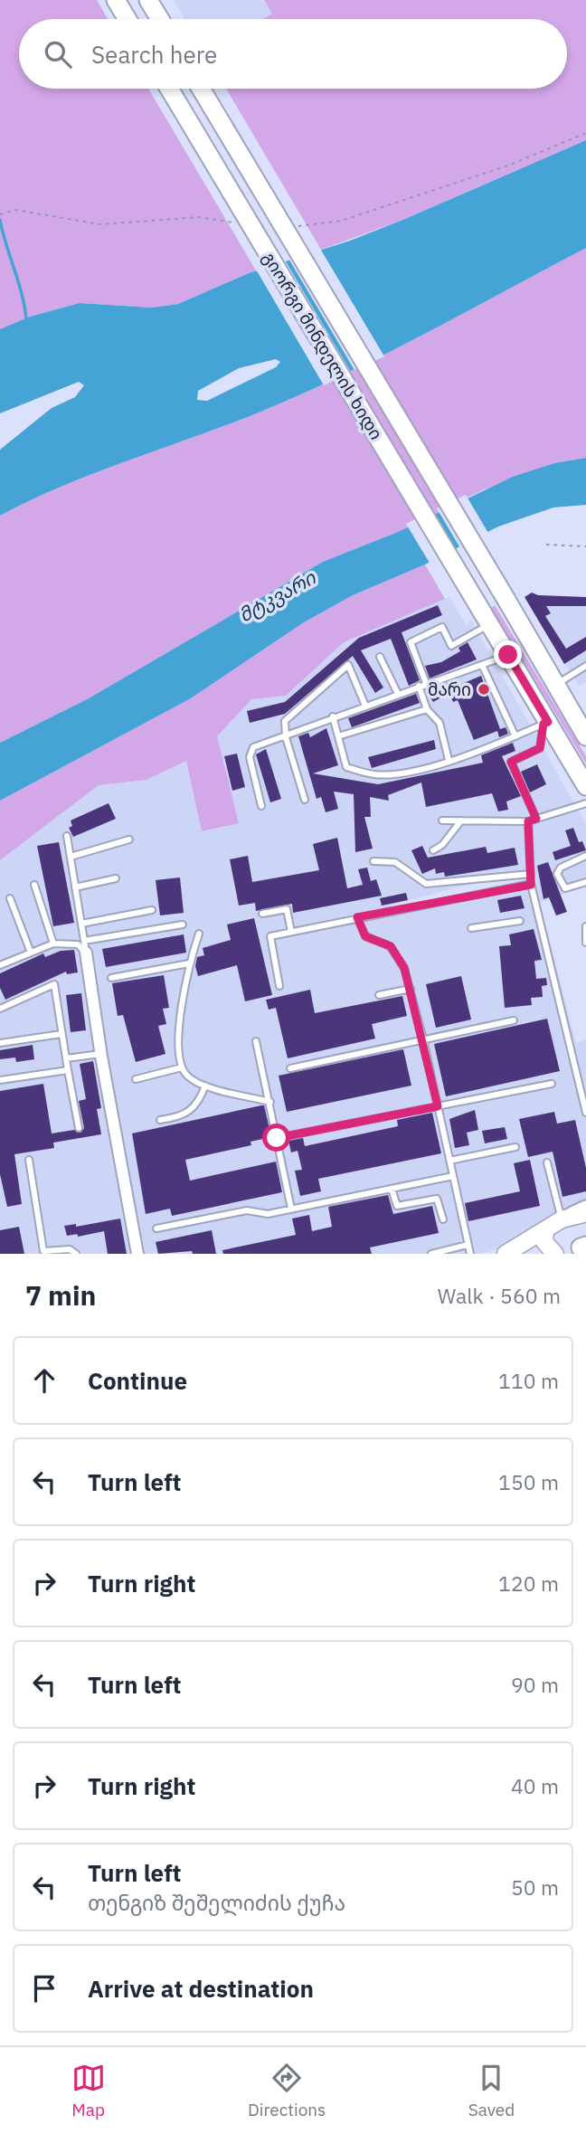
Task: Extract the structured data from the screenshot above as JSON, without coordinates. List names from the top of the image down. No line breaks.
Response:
{"streets":{"main road":["გიორგი მინდელის ხიდი"]},"water":["მტკვარი"],"places":["მარი"],"page":{"search":"Search here","heading":["7 min","Walk · 560 m"],"list":[["Continue","110 m"],["Turn left","150 m"],["Turn right","120 m"],["Turn left","90 m"],["Turn right","40 m"],["Turn left","თენგიზ შეშელიძის ქუჩა","50 m"],"Arrive at destination"],"nav":["Map","Directions","Saved"]}}
